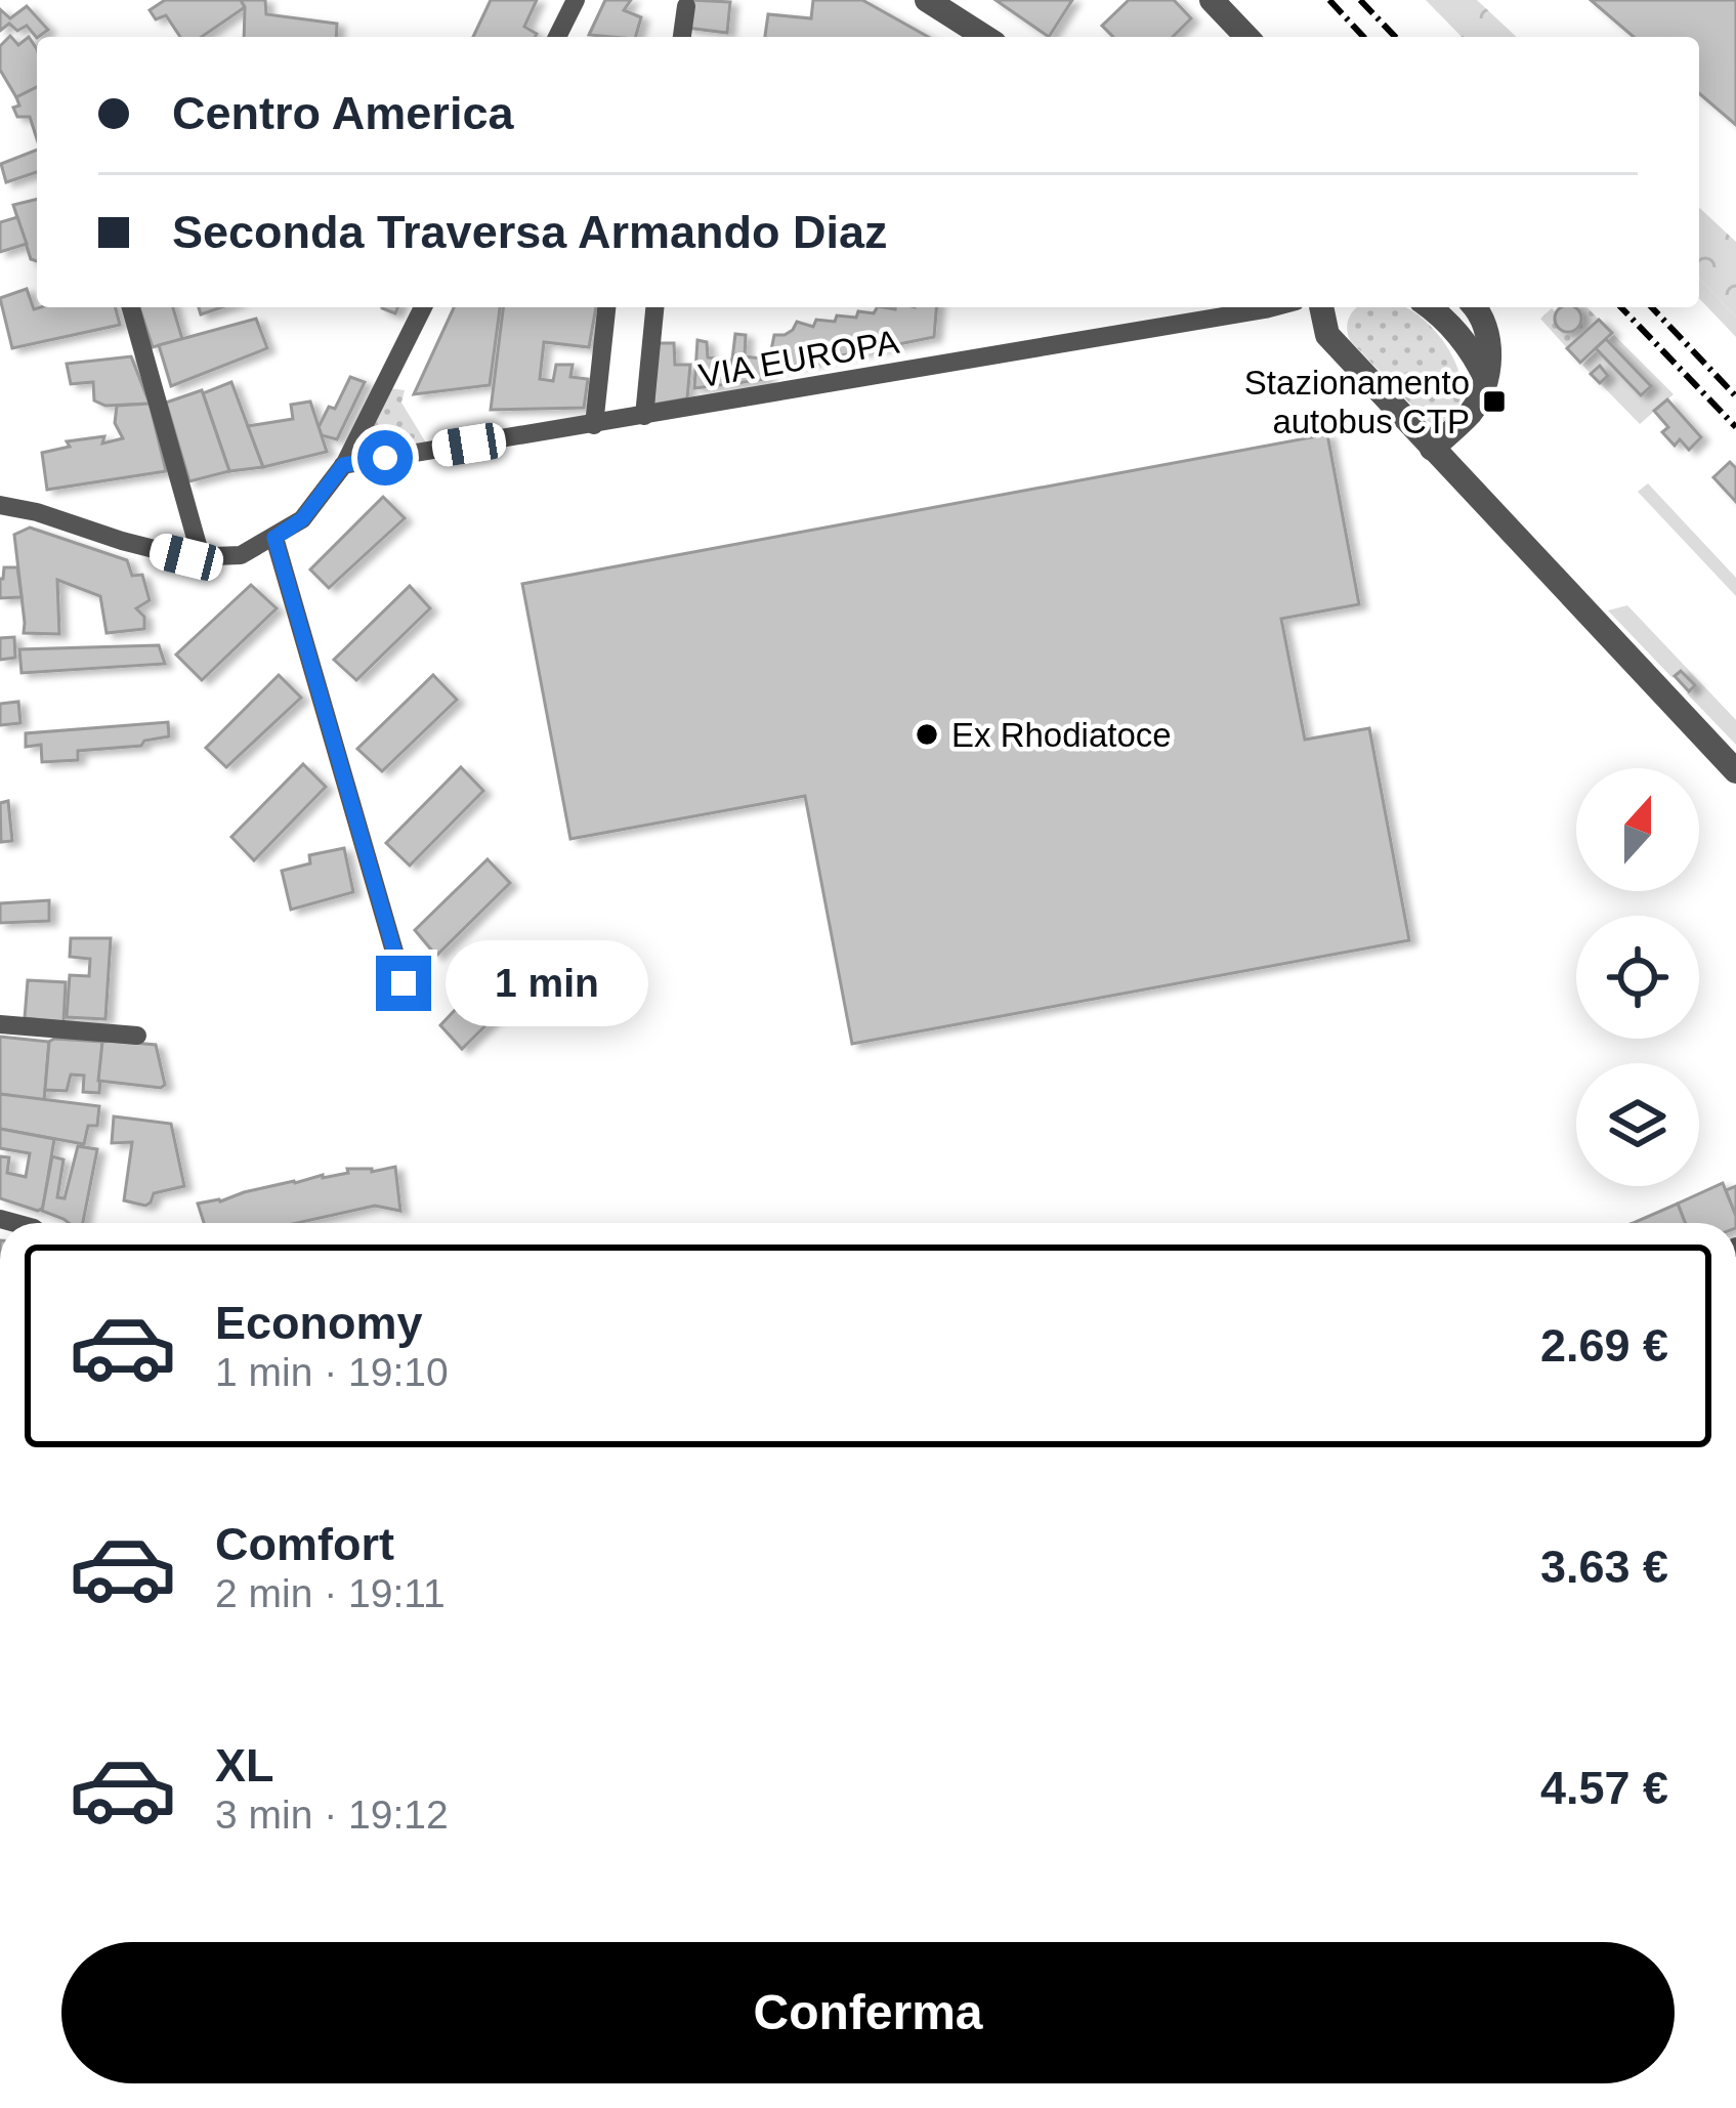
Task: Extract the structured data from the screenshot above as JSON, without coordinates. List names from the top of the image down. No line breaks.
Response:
{"streets":{"street":["VIA EUROPA"]},"places":{"transit":["Stazionamento autobus CTP"],"other":["Ex Rhodiatoce"]},"north":"top","page":{"banner":["Centro America","Seconda Traversa Armando Diaz"],"bubble":"1 min","list":[{"name":"Economy","note":"1 min · 19:10","value":"2.69 €"},{"name":"Comfort","note":"2 min · 19:11","value":"3.63 €"},{"name":"XL","note":"3 min · 19:12","value":"4.57 €"}],"buttons":"Conferma"}}
